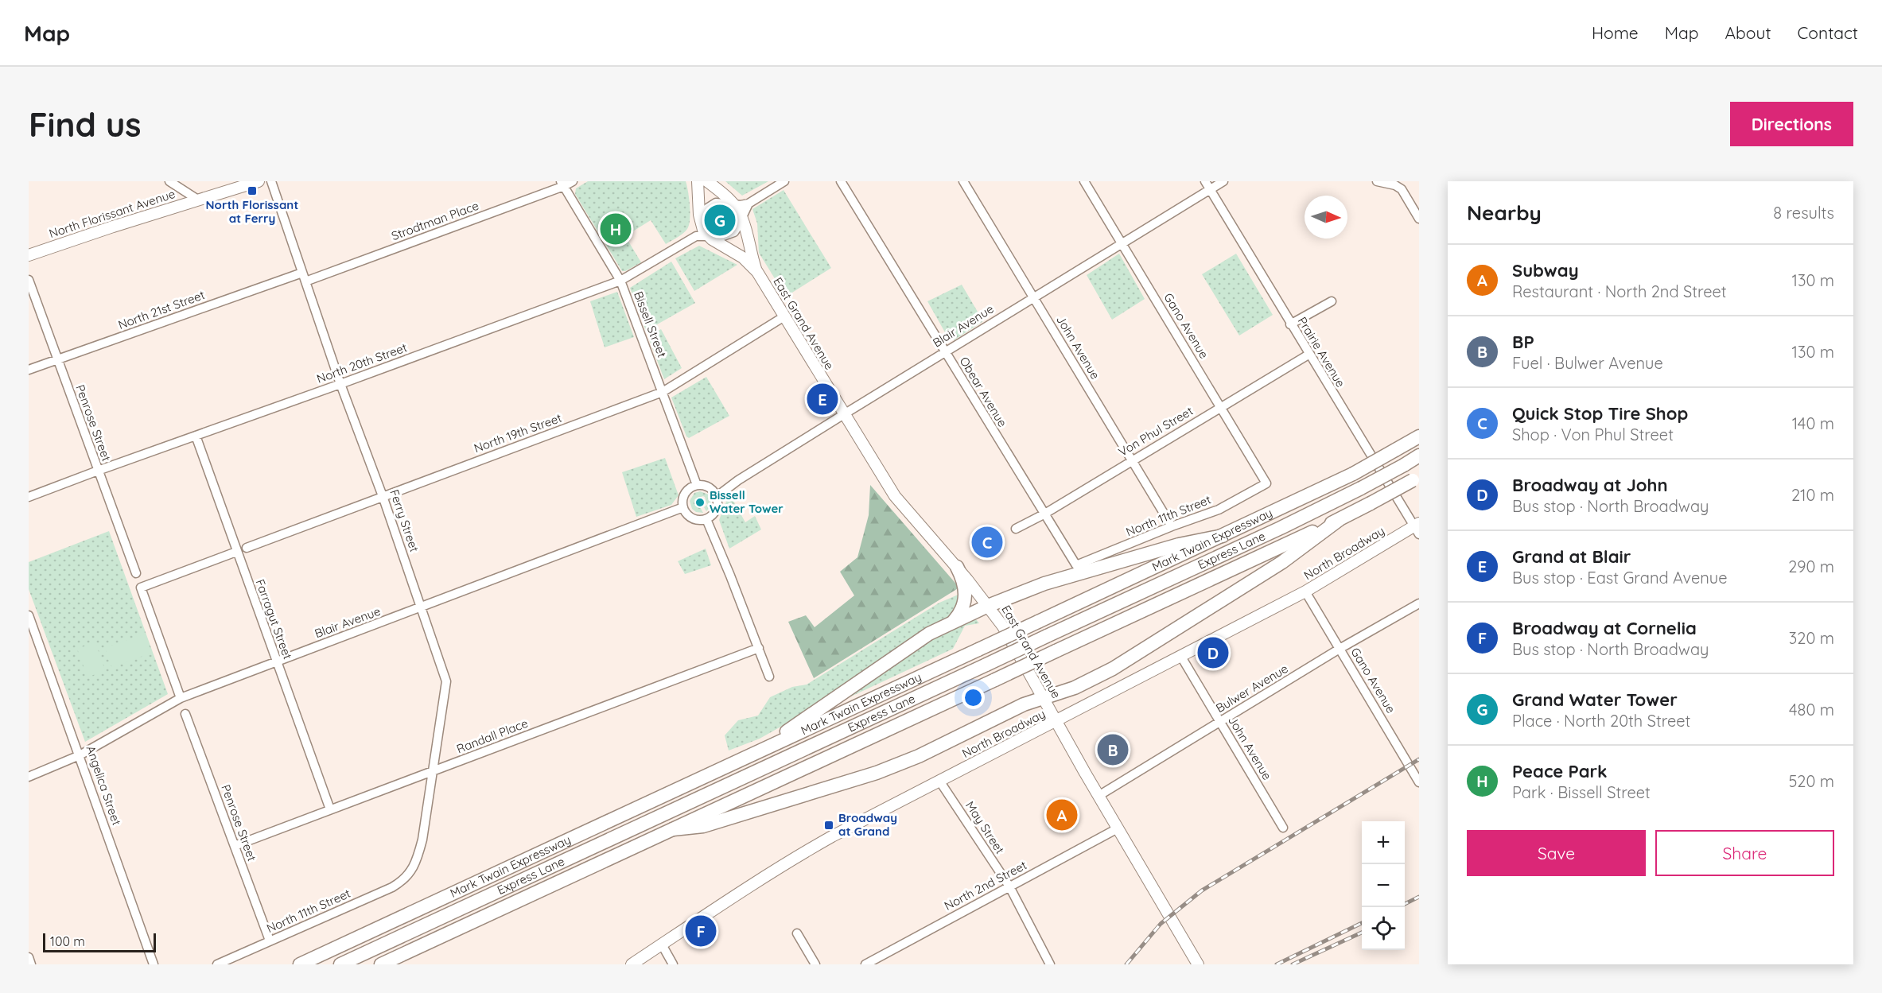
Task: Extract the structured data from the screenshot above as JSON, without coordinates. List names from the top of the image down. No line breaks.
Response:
{"streets":{"highway":["Mark Twain Expressway","Express Lane"],"main road":["North Florissant Avenue","East Grand Avenue","North Broadway"],"street":["Strodtman Place","North 21st Street","Bissell Street","Blair Avenue","Gano Avenue","John Avenue","Prairie Avenue","North 20th Street","Obear Avenue","Penrose Street","Von Phul Street","North 19th Street","North 11th Street","Ferry Street","Farragut Street","Bulwer Avenue","Randall Place","Angelica Street","May Street","North 2nd Street"]},"crossings":[["Strodtman Place","North 21st Street"],["Strodtman Place","Bissell Street"],["Strodtman Place","Ferry Street"],["North 21st Street","Penrose Street"],["North 21st Street","Ferry Street"],["East Grand Avenue","Blair Avenue"],["East Grand Avenue","North 20th Street"],["East Grand Avenue","North 19th Street"],["East Grand Avenue","North Broadway"],["East Grand Avenue","Bulwer Avenue"],["East Grand Avenue","North 2nd Street"],["Bissell Street","Blair Avenue"],["Bissell Street","North 20th Street"],["Bissell Street","North 19th Street"],["Blair Avenue","Gano Avenue"],["Blair Avenue","John Avenue"],["Blair Avenue","Prairie Avenue"],["Blair Avenue","Obear Avenue"],["Blair Avenue","Ferry Street"],["Blair Avenue","Farragut Street"],["Blair Avenue","Angelica Street"],["Gano Avenue","Von Phul Street"],["Gano Avenue","North 11th Street"],["Gano Avenue","North Broadway"],["Gano Avenue","Bulwer Avenue"],["John Avenue","Von Phul Street"],["John Avenue","North 11th Street"],["John Avenue","North Broadway"],["John Avenue","Bulwer Avenue"],["Prairie Avenue","Von Phul Street"],["Prairie Avenue","North Broadway"],["North 20th Street","Penrose Street"],["North 20th Street","Ferry Street"],["North 20th Street","Farragut Street"],["Obear Avenue","Von Phul Street"],["Obear Avenue","North 11th Street"],["Penrose Street","North 11th Street"],["Penrose Street","Randall Place"],["North 19th Street","Ferry Street"],["North 11th Street","Ferry Street"],["Ferry Street","Randall Place"],["North Broadway","May Street"],["Farragut Street","Randall Place"],["May Street","North 2nd Street"]],"places":{"transit":["North Florissant at Ferry","Broadway at Grand"],"other":["Bissell Water Tower"]},"scale_bar":"100 m","north":"right","page":{"header":"Map","nav":["Home","Map","About","Contact"],"buttons":["Directions",["Save","Share"]],"title":"Find us","heading":["Nearby","8 results"],"pins":["G","H","E","C","D","B","A","F"],"list":[{"mark":"A","name":"Subway","note":"Restaurant · North 2nd Street","value":"130 m"},{"mark":"B","name":"BP","note":"Fuel · Bulwer Avenue","value":"130 m"},{"mark":"C","name":"Quick Stop Tire Shop","note":"Shop · Von Phul Street","value":"140 m"},{"mark":"D","name":"Broadway at John","note":"Bus stop · North Broadway","value":"210 m"},{"mark":"E","name":"Grand at Blair","note":"Bus stop · East Grand Avenue","value":"290 m"},{"mark":"F","name":"Broadway at Cornelia","note":"Bus stop · North Broadway","value":"320 m"},{"mark":"G","name":"Grand Water Tower","note":"Place · North 20th Street","value":"480 m"},{"mark":"H","name":"Peace Park","note":"Park · Bissell Street","value":"520 m"}],"map_buttons":["+","−"],"scale":"100 m"}}
